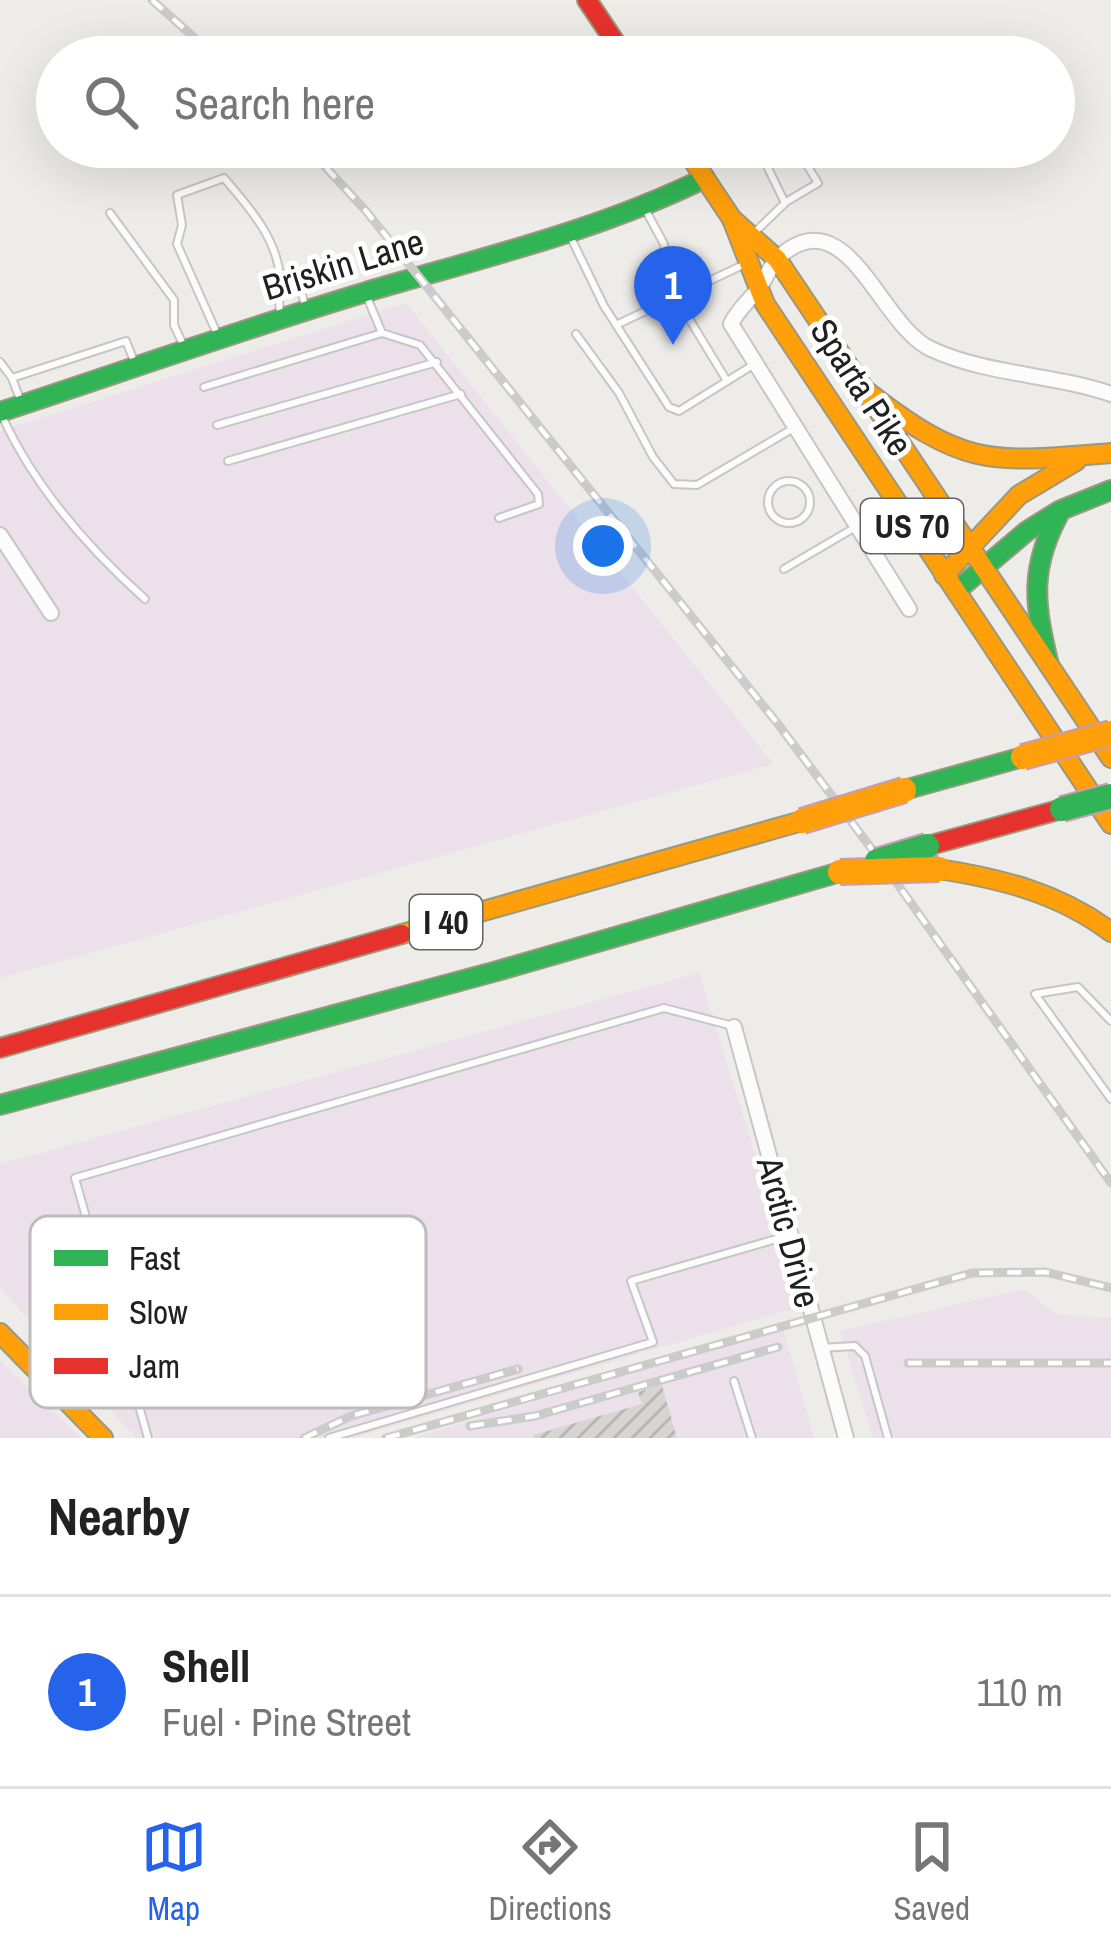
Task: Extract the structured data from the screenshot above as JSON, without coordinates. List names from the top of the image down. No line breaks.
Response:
{"streets":{"main road":["Briskin Lane","Sparta Pike","US 70","I 40"],"street":["Arctic Drive"]},"legend":["Fast","Slow","Jam"],"page":{"search":"Search here","pins":"1","heading":"Nearby","list":[{"mark":"1","name":"Shell","note":"Fuel · Pine Street","value":"110 m"}],"nav":["Map","Directions","Saved"]}}
